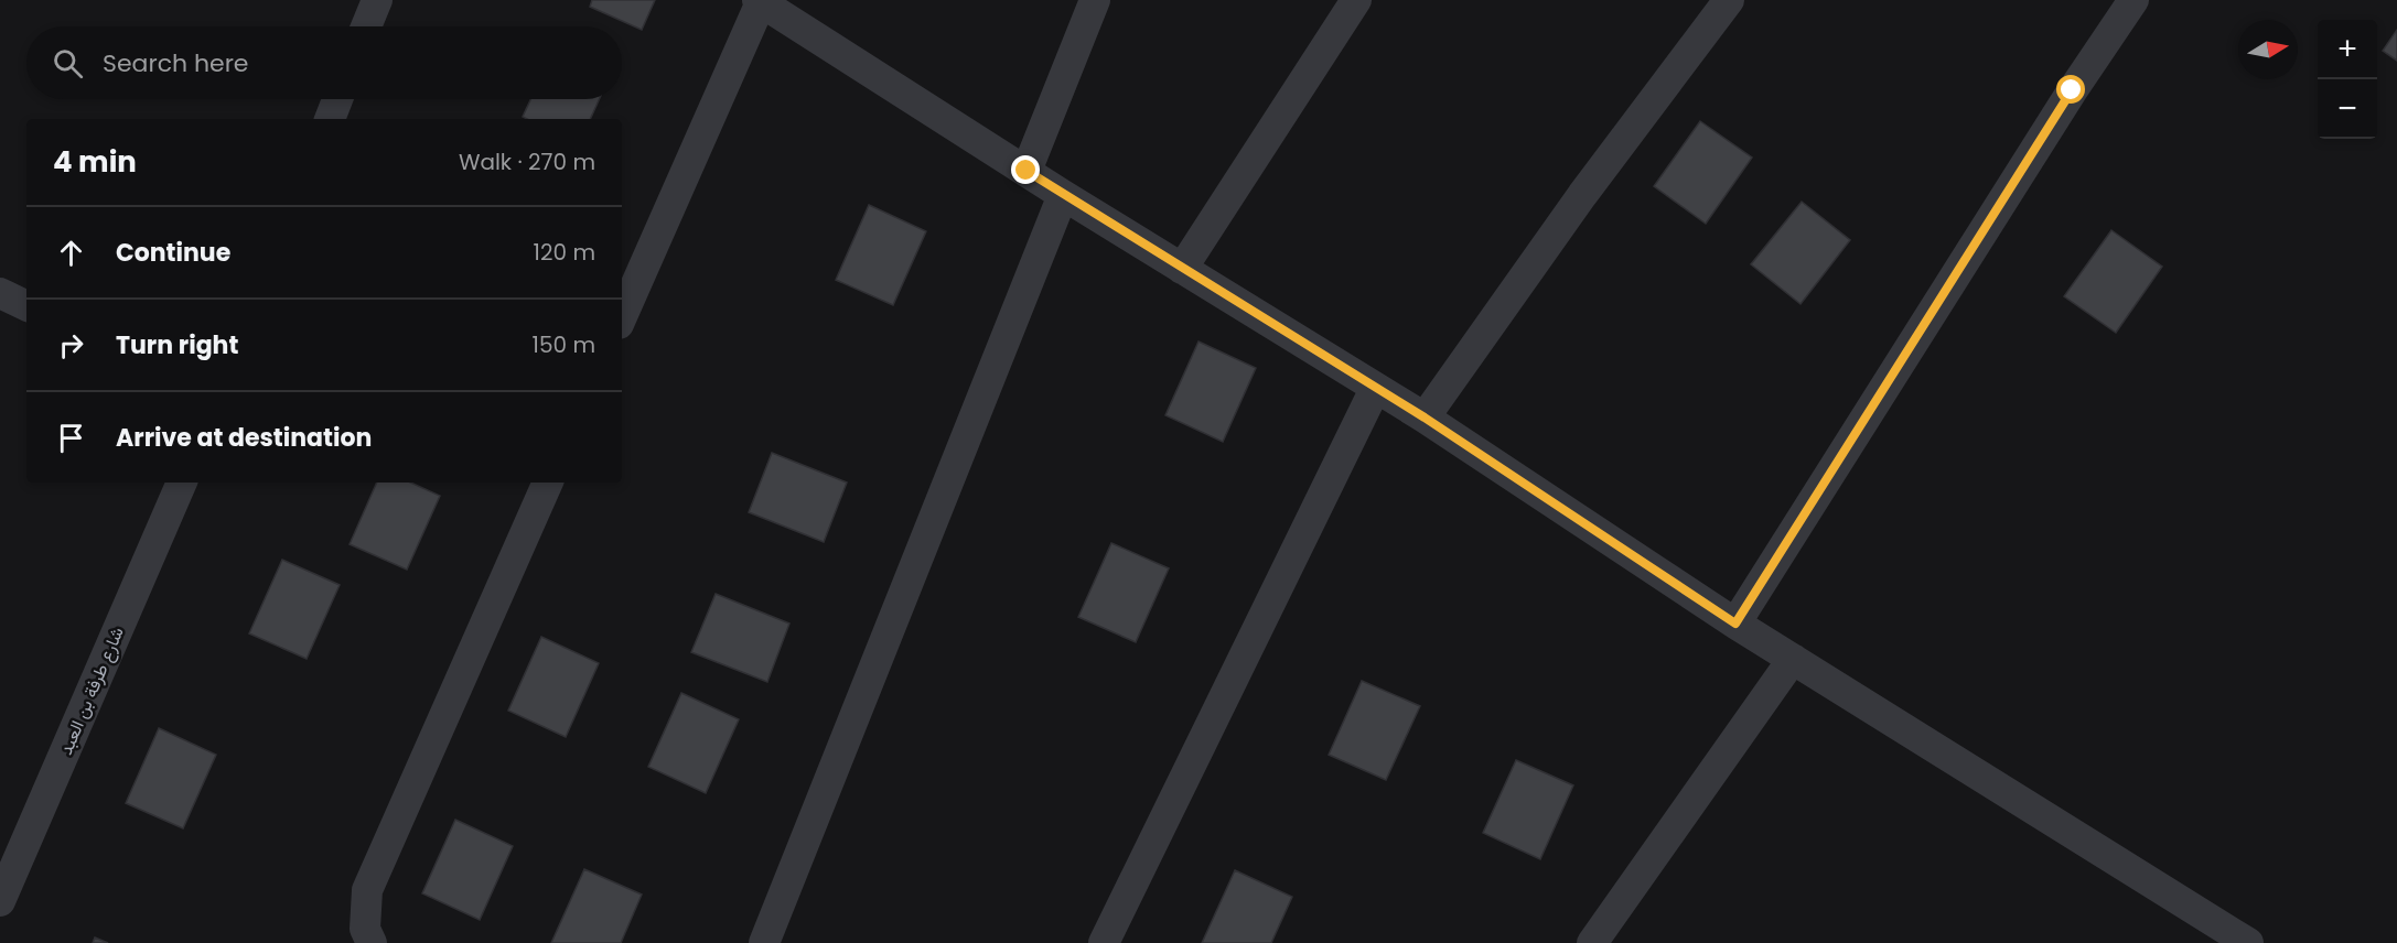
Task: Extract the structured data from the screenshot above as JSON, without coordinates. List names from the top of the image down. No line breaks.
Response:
{"streets":{"street":["شارع طرفة بن العبد"]},"north":"right","page":{"map_buttons":["+","−"],"search":"Search here","heading":["4 min","Walk · 270 m"],"list":[["Continue","120 m"],["Turn right","150 m"],"Arrive at destination"]}}
